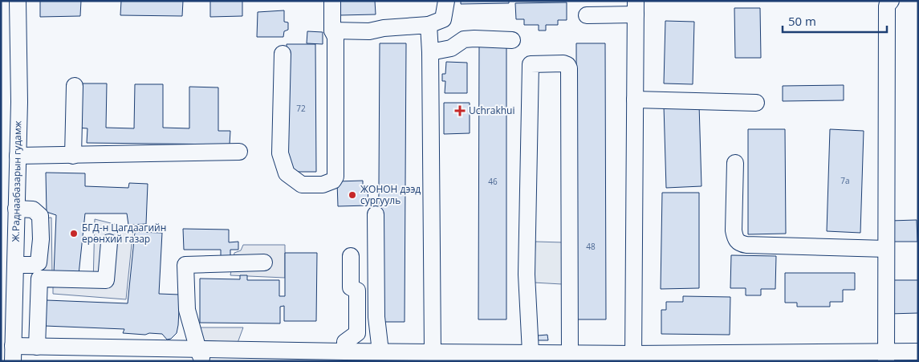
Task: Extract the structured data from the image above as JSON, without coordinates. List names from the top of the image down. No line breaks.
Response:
{"streets":{"street":["Ж.Раднаабазарын гудамж"]},"places":{"health":["Uchrakhui"],"other":["ЖОНОН дээд сургууль","БГД-н Цагдаагийн ерөнхий газар"]},"house_numbers":["72","7а","46","48"],"scale_bar":"50 m"}
